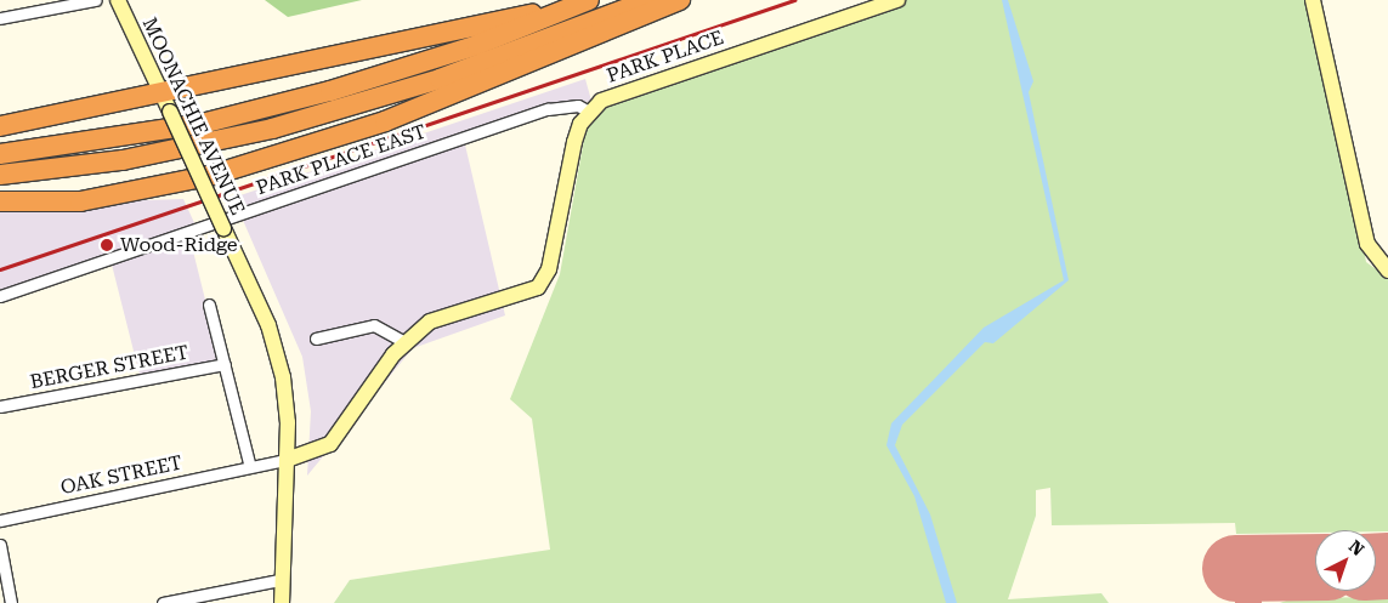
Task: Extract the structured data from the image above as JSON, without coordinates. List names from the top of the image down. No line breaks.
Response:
{"streets":{"street":["PARK PLACE","MOONACHIE AVENUE","PARK PLACE EAST","BERGER STREET","OAK STREET"]},"crossings":[["PARK PLACE","PARK PLACE EAST"],["MOONACHIE AVENUE","OAK STREET"]],"places":["Wood-Ridge"],"north":"top right"}
